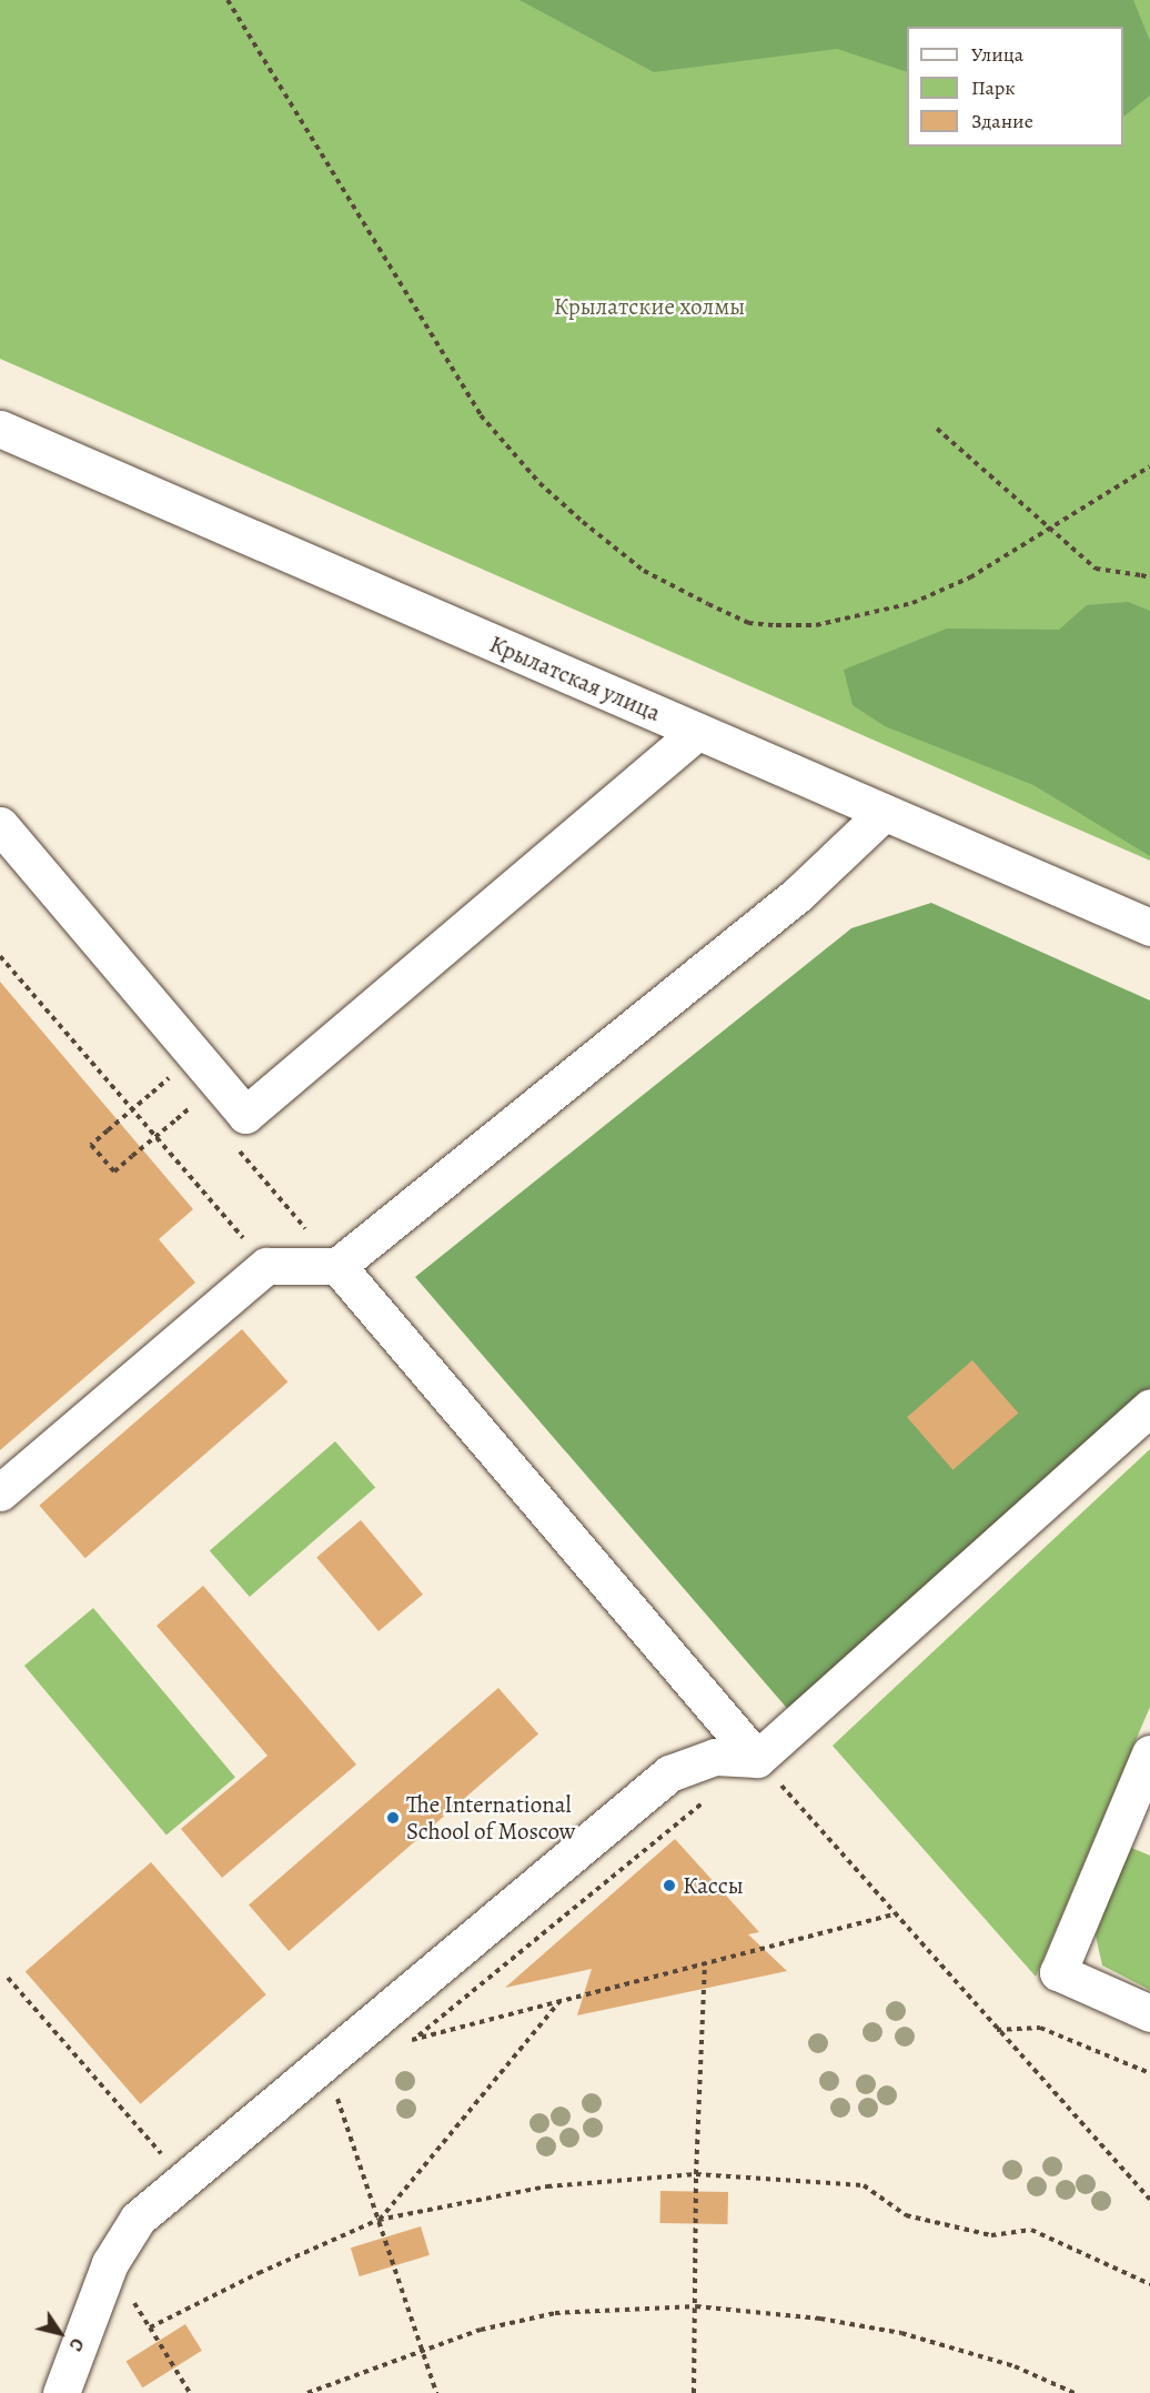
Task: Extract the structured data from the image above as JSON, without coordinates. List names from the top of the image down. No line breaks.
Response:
{"streets":{"main road":["Крылатская улица"]},"parks":["Крылатские холмы"],"places":["The International School of Moscow","Кассы"],"legend":["Улица","Парк","Здание"],"north":"bottom right"}
